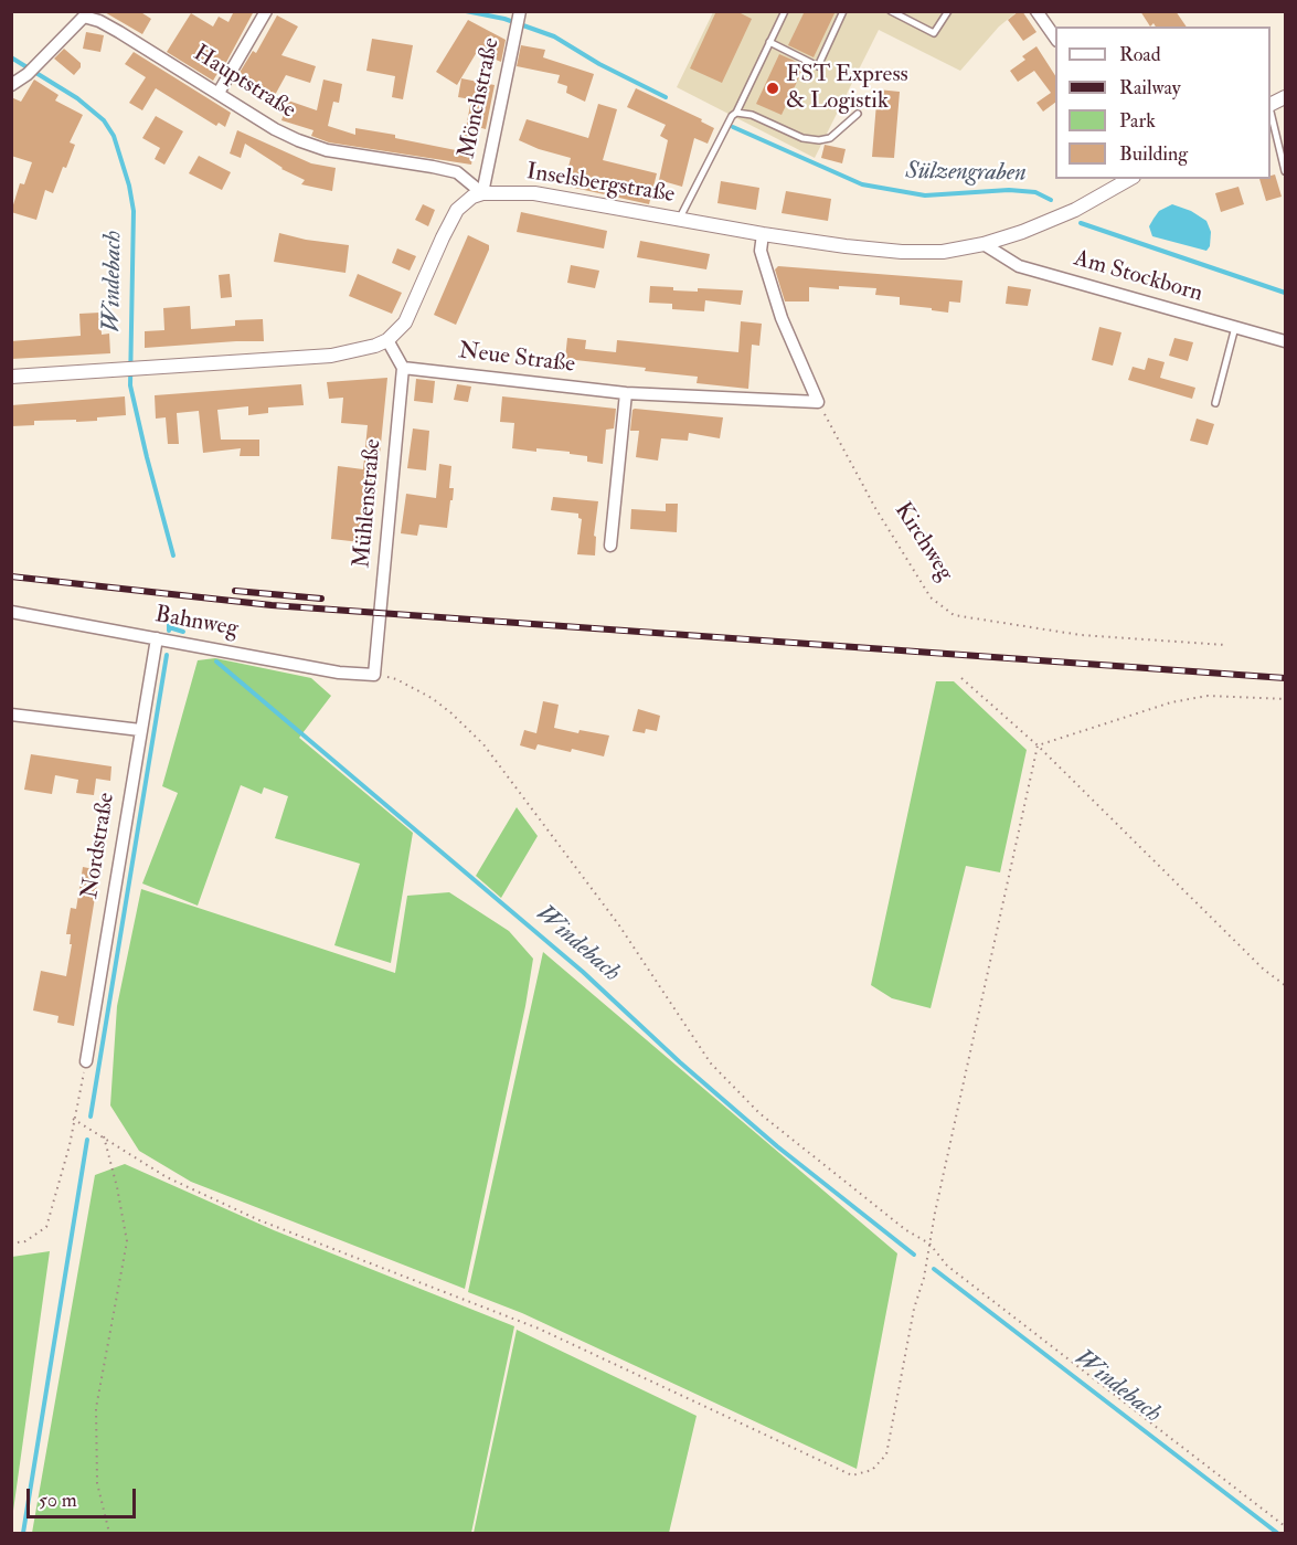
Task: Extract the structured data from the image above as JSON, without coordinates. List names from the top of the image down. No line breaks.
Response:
{"streets":{"street":["Hauptstraße","Mönchstraße","Inselsbergstraße","Am Stockborn","Neue Straße","Mühlenstraße","Bahnweg","Nordstraße"],"path":["Kirchweg"]},"crossings":[["Hauptstraße","Mönchstraße"],["Hauptstraße","Inselsbergstraße"],["Mönchstraße","Inselsbergstraße"],["Inselsbergstraße","Am Stockborn"],["Neue Straße","Mühlenstraße"],["Neue Straße","Kirchweg"],["Mühlenstraße","Bahnweg"],["Bahnweg","Nordstraße"]],"water":["Sülzengraben","Windebach"],"places":["FST Express & Logistik"],"legend":["Road","Railway","Park","Building"],"scale_bar":"50 m"}
